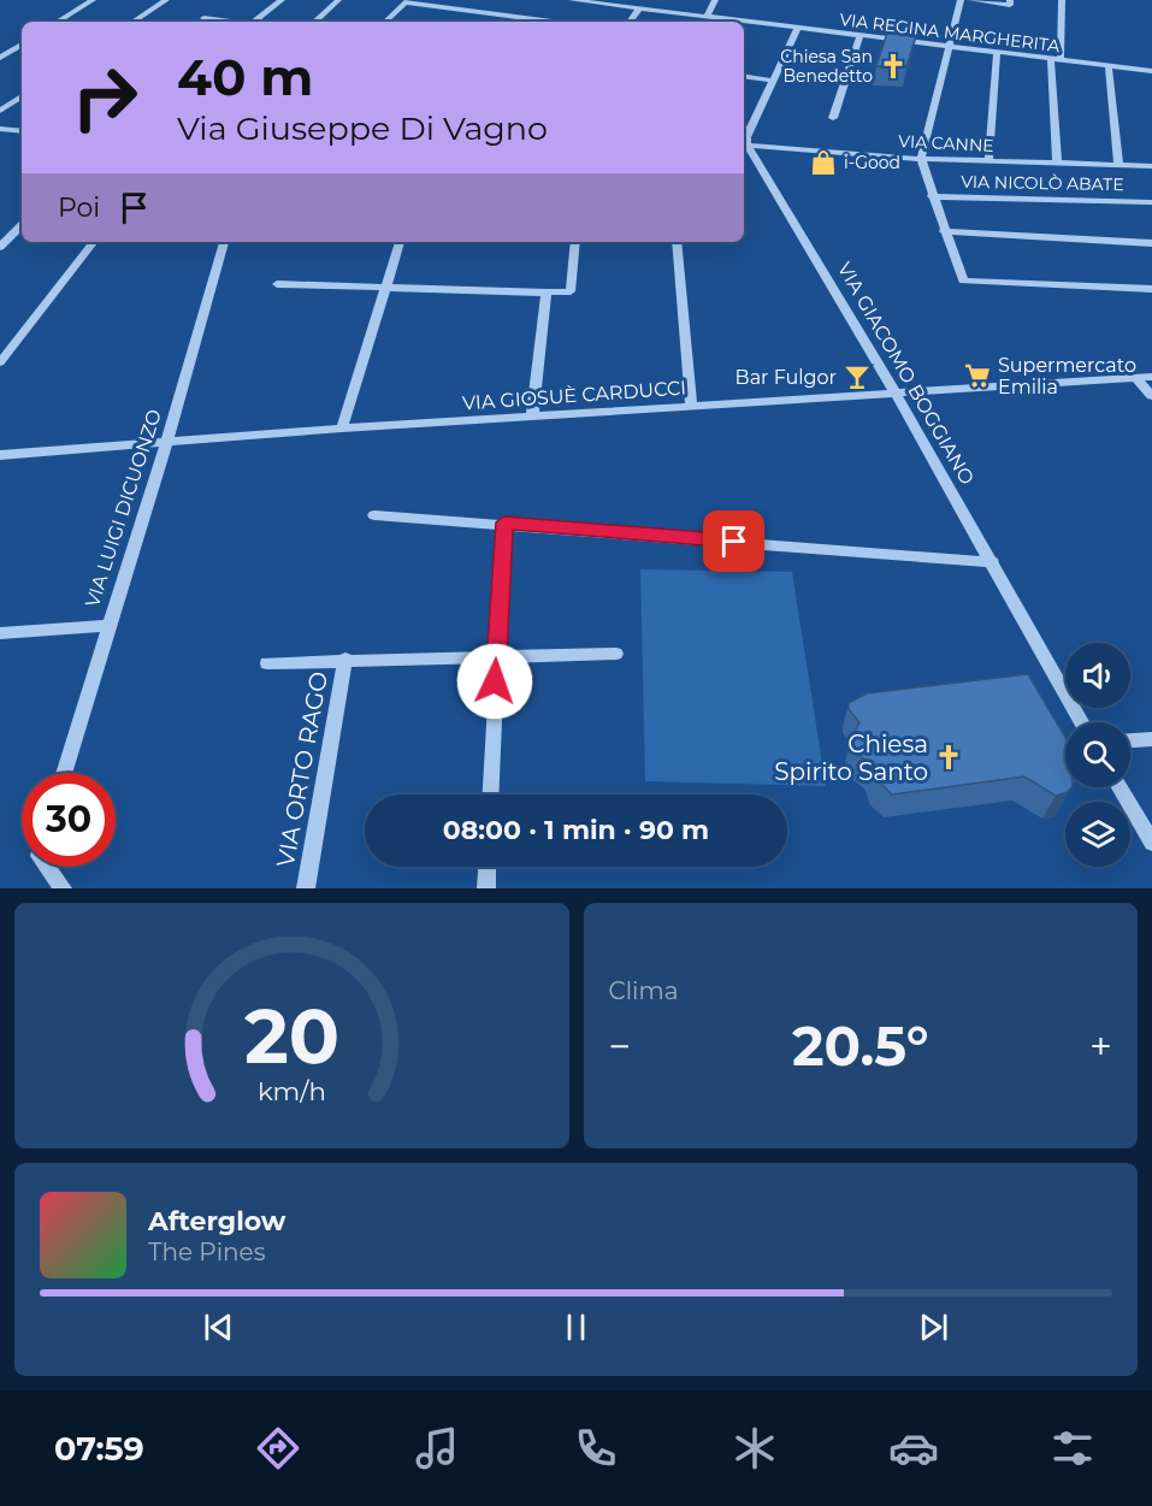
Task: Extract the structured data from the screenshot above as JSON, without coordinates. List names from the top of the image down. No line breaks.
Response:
{"streets":{"street":["VIA REGINA MARGHERITA","VIA CANNE","VIA NICOLÒ ABATE","VIA GIACOMO BOGGIANO","VIA GIOSUÈ CARDUCCI","VIA LUIGI DICUONZO","VIA ORTO RAGO"]},"crossings":[["VIA CANNE","VIA GIACOMO BOGGIANO"],["VIA GIACOMO BOGGIANO","VIA GIOSUÈ CARDUCCI"],["VIA GIOSUÈ CARDUCCI","VIA LUIGI DICUONZO"]],"places":{"church":["Chiesa San Benedetto","Chiesa Spirito Santo"],"shop":["i-Good"],"supermarket":["Supermercato Emilia"],"bar":["Bar Fulgor"]},"page":{"turn":["40 m","Via Giuseppe Di Vagno"],"then":"Poi","limit":"30","trip":"08:00 · 1 min · 90 m","tile":"Clima","heat":["−","20.5°","+"],"song":["Afterglow","The Pines"],"tabs":"07:59","gauge":["20","km/h"]}}
